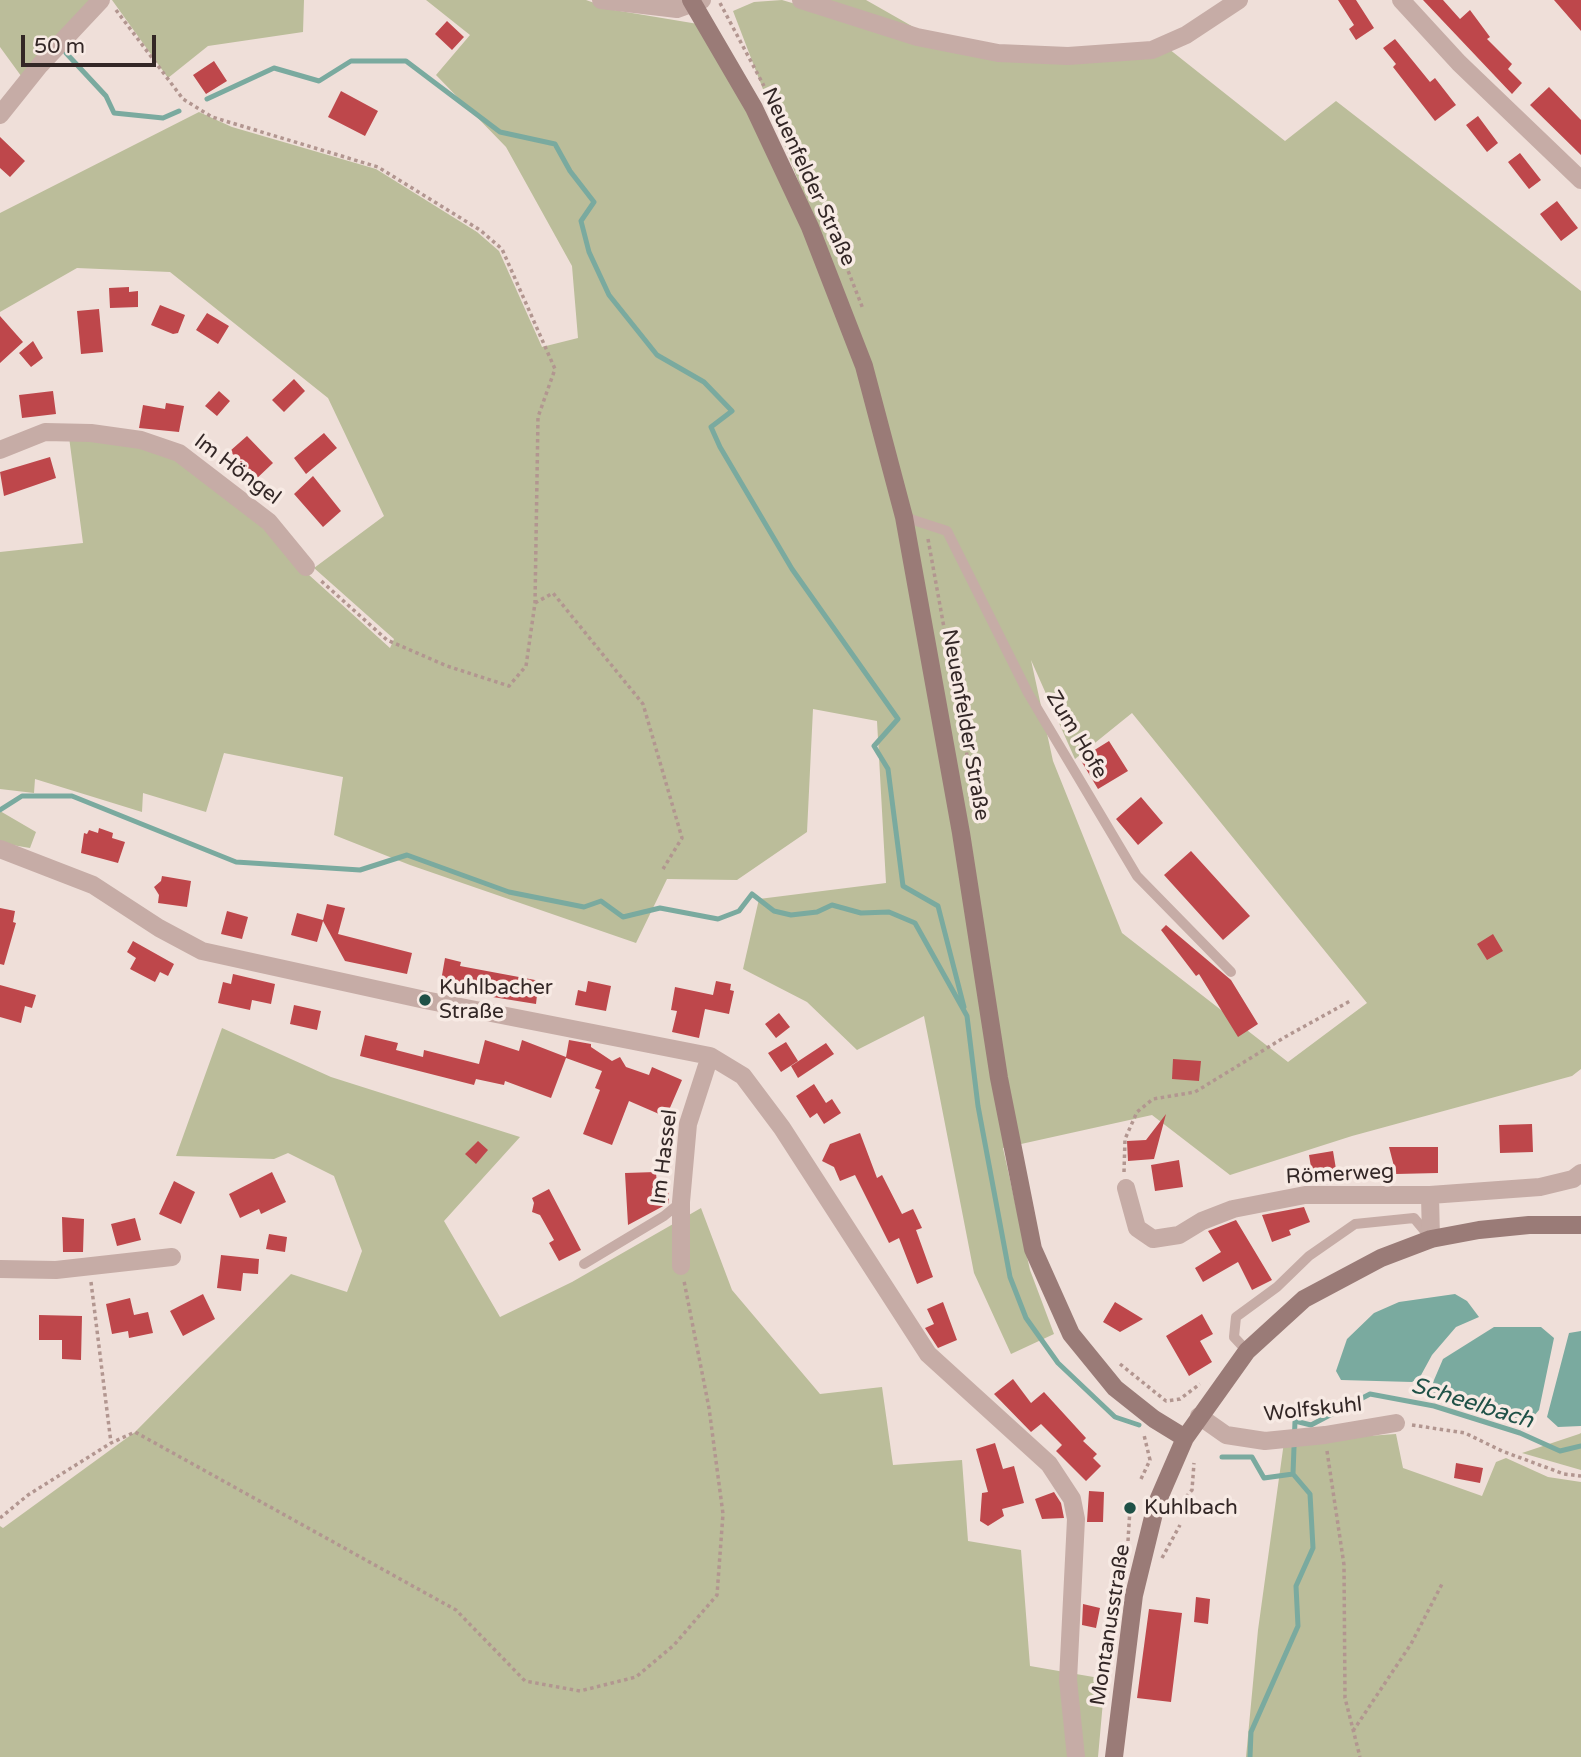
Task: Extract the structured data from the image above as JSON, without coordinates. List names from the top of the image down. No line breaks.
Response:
{"streets":{"main road":["Neuenfelder Straße","Montanusstraße"],"street":["Im Höngel","Im Hassel","Römerweg","Wolfskuhl"],"lane":["Zum Hofe"]},"crossings":[["Neuenfelder Straße","Zum Hofe"],["Neuenfelder Straße","Montanusstraße"],["Wolfskuhl","Montanusstraße"]],"water":["Scheelbach"],"places":["Kuhlbacher Straße","Kuhlbach"],"scale_bar":"50 m"}
